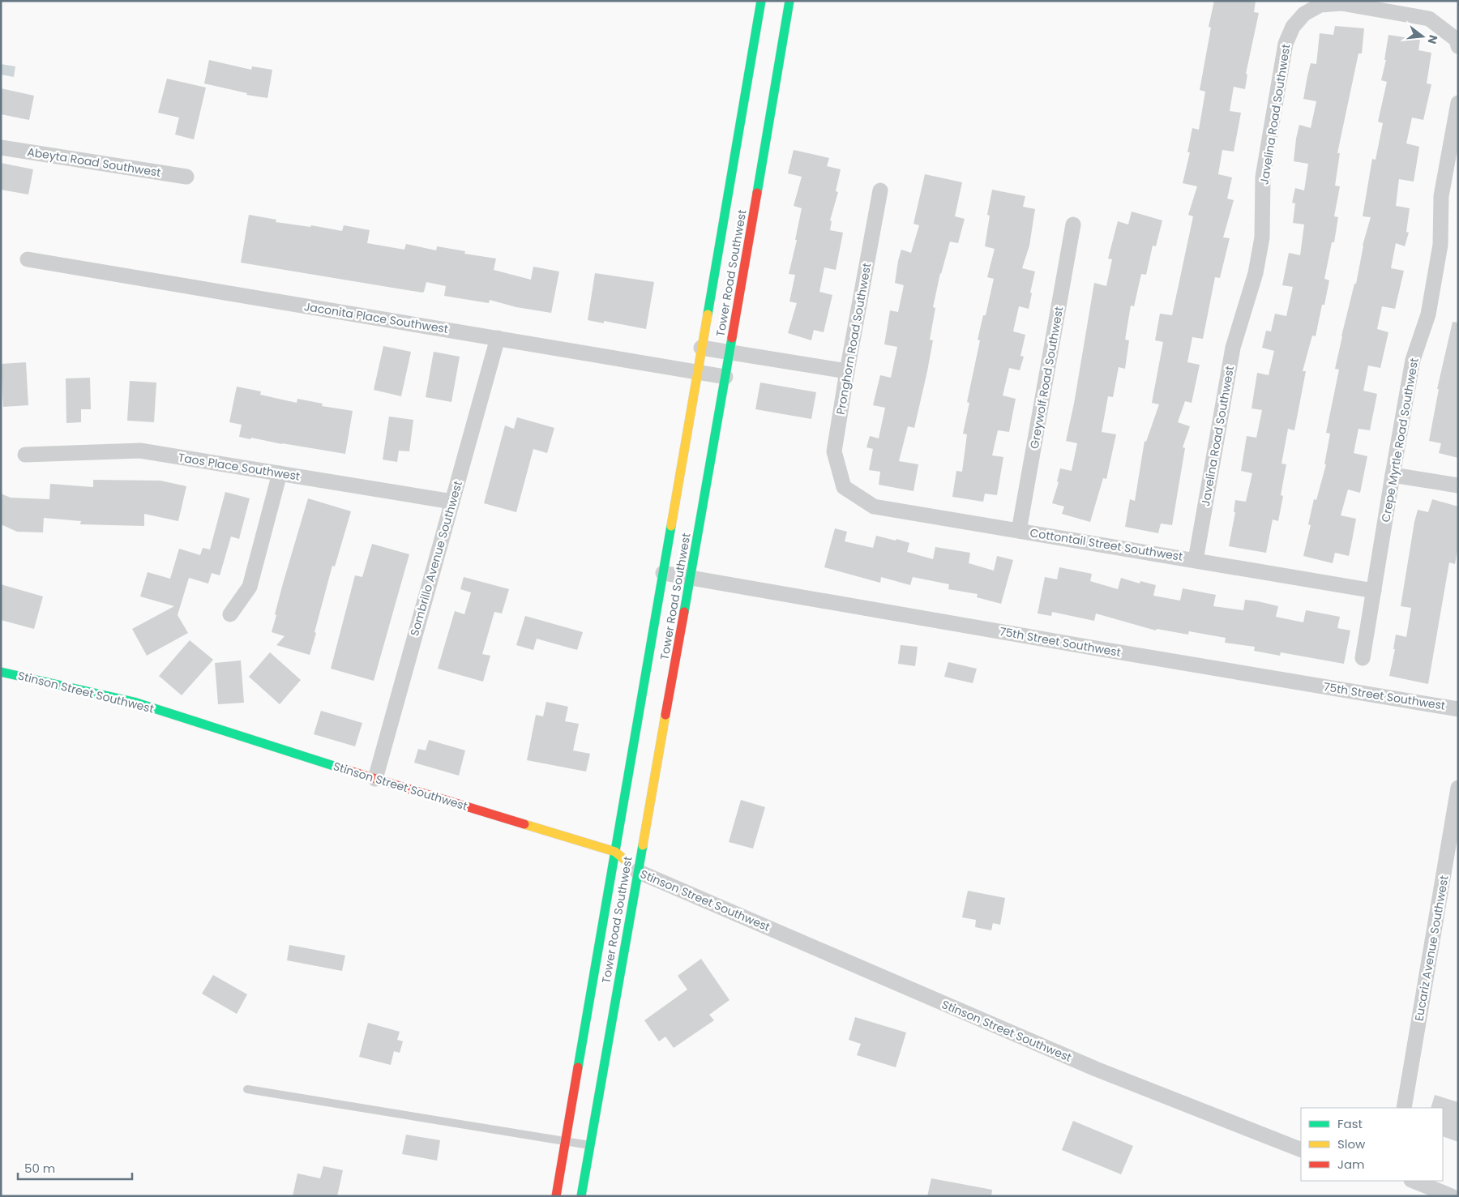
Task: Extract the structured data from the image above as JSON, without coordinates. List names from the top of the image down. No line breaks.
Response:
{"streets":{"street":["Javelina Road Southwest","Abeyta Road Southwest","Tower Road Southwest","Jaconita Place Southwest","Pronghorn Road Southwest","Greywolf Road Southwest","Crepe Myrtle Road Southwest","Taos Place Southwest","Cottontail Street Southwest","Sombrillo Avenue Southwest","75th Street Southwest","Stinson Street Southwest","Eucariz Avenue Southwest"]},"crossings":[["Javelina Road Southwest","Cottontail Street Southwest"],["Tower Road Southwest","Jaconita Place Southwest"],["Tower Road Southwest","75th Street Southwest"],["Tower Road Southwest","Stinson Street Southwest"],["Jaconita Place Southwest","Sombrillo Avenue Southwest"],["Pronghorn Road Southwest","Cottontail Street Southwest"],["Greywolf Road Southwest","Cottontail Street Southwest"],["Crepe Myrtle Road Southwest","Cottontail Street Southwest"],["Taos Place Southwest","Sombrillo Avenue Southwest"],["Sombrillo Avenue Southwest","Stinson Street Southwest"]],"legend":["Fast","Slow","Jam"],"scale_bar":"50 m","north":"right"}
